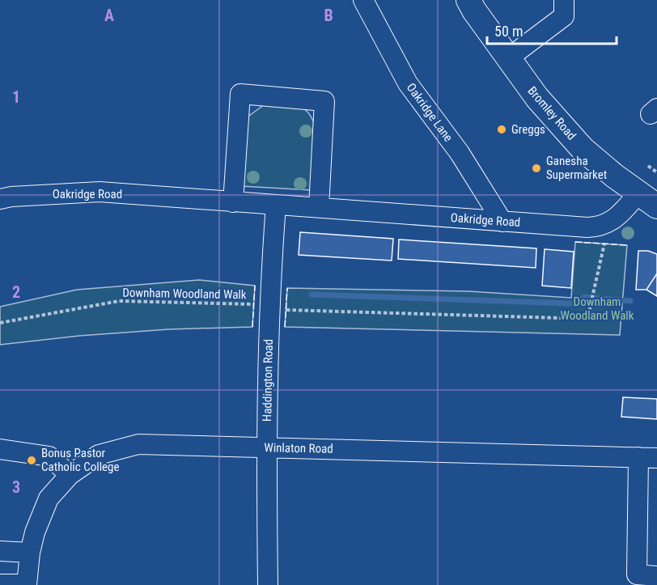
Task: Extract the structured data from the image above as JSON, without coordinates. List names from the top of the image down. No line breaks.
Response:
{"streets":{"main road":["Bromley Road"],"street":["Oakridge Lane","Oakridge Road","Haddington Road","Winlaton Road"],"path":["Downham Woodland Walk"]},"crossings":[["Oakridge Lane","Oakridge Road"],["Bromley Road","Oakridge Road"],["Oakridge Road","Haddington Road"],["Haddington Road","Winlaton Road"]],"parks":["Downham Woodland Walk"],"places":["Greggs","Ganesha Supermarket","Bonus Pastor Catholic College"],"scale_bar":"50 m","grid":{"columns":["A","B"],"rows":["1","2","3"]}}
